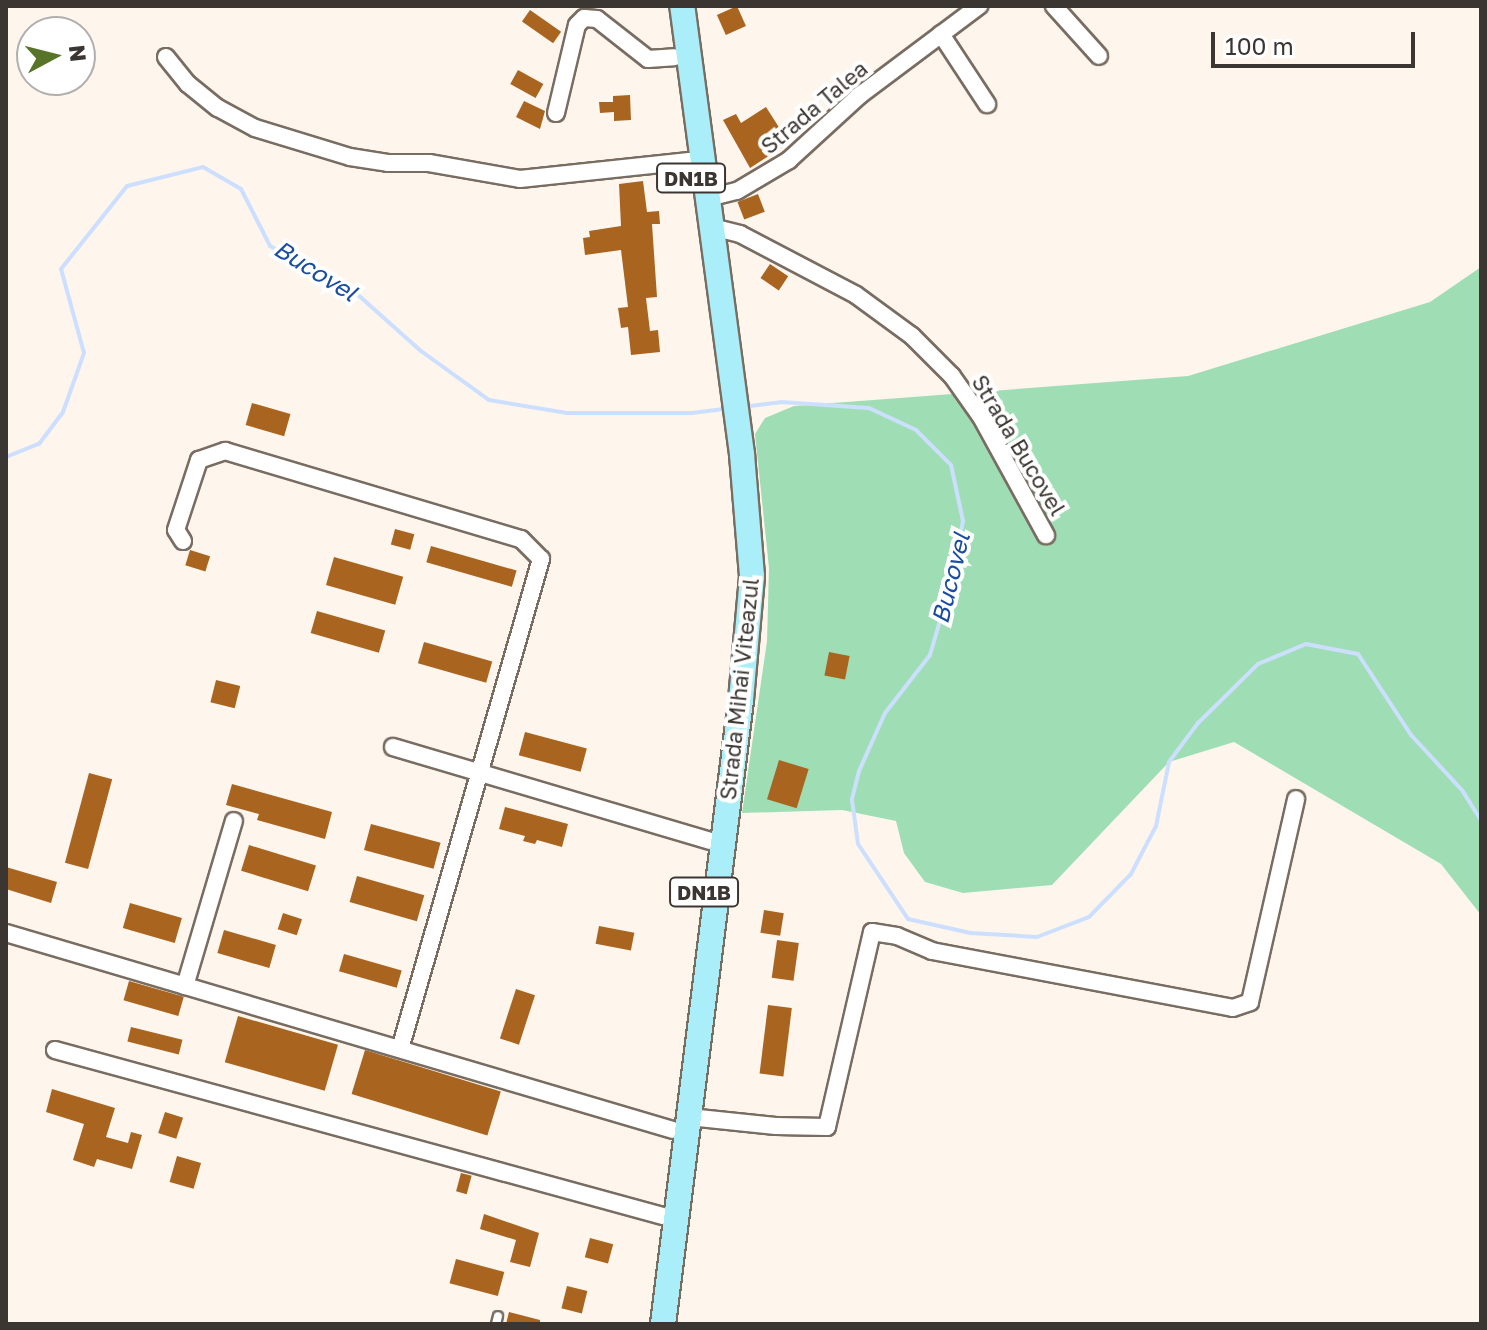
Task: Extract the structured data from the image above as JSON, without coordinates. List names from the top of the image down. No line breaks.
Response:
{"streets":{"main road":["DN1B","Strada Mihai Viteazul"],"street":["Strada Talea","Strada Bucovel"]},"crossings":[["Strada Talea","Strada Mihai Viteazul"],["Strada Bucovel","Strada Mihai Viteazul"]],"water":["Bucovel"],"scale_bar":"100 m","north":"right"}
